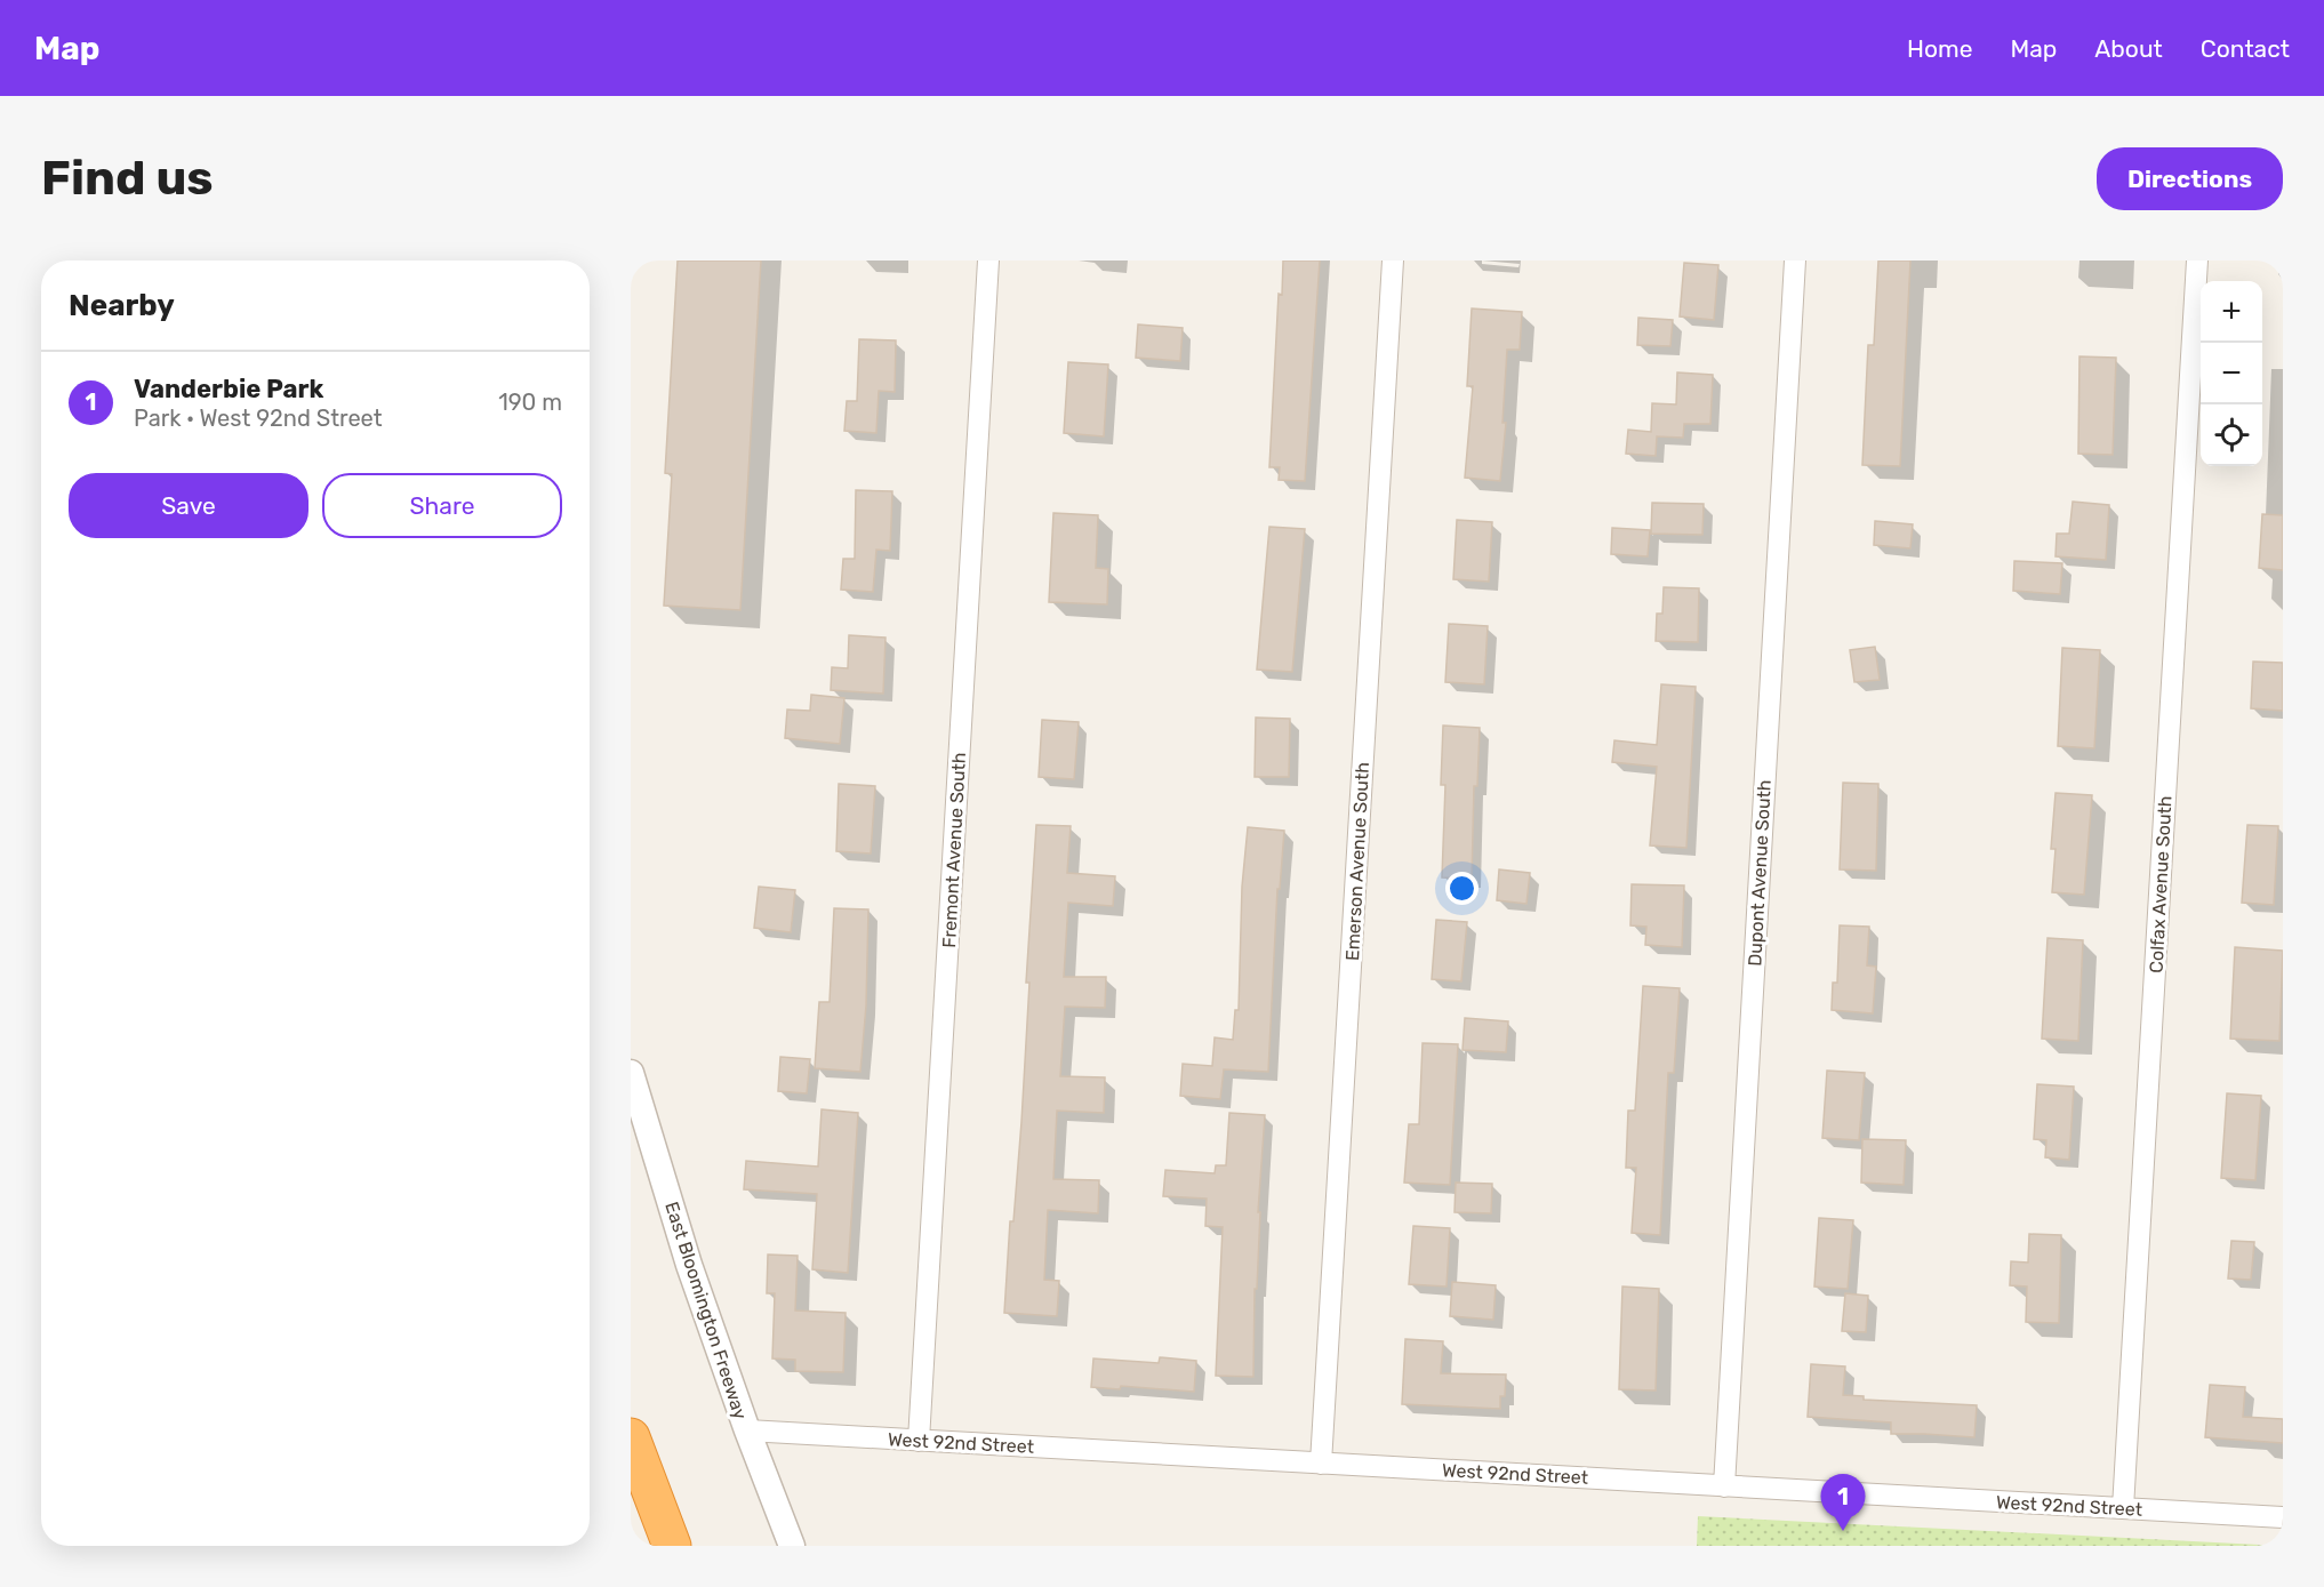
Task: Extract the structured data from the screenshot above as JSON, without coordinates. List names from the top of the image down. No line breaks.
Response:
{"streets":{"street":["Fremont Avenue South","Emerson Avenue South","Dupont Avenue South","Colfax Avenue South","East Bloomington Freeway","West 92nd Street"]},"crossings":[["Fremont Avenue South","West 92nd Street"],["Emerson Avenue South","West 92nd Street"],["Dupont Avenue South","West 92nd Street"],["Colfax Avenue South","West 92nd Street"],["East Bloomington Freeway","West 92nd Street"]],"page":{"header":"Map","nav":["Home","Map","About","Contact"],"buttons":["Directions",["Save","Share"]],"title":"Find us","heading":"Nearby","map_buttons":["+","−"],"list":[{"mark":"1","name":"Vanderbie Park","note":"Park · West 92nd Street","value":"190 m"}],"pins":"1"}}
